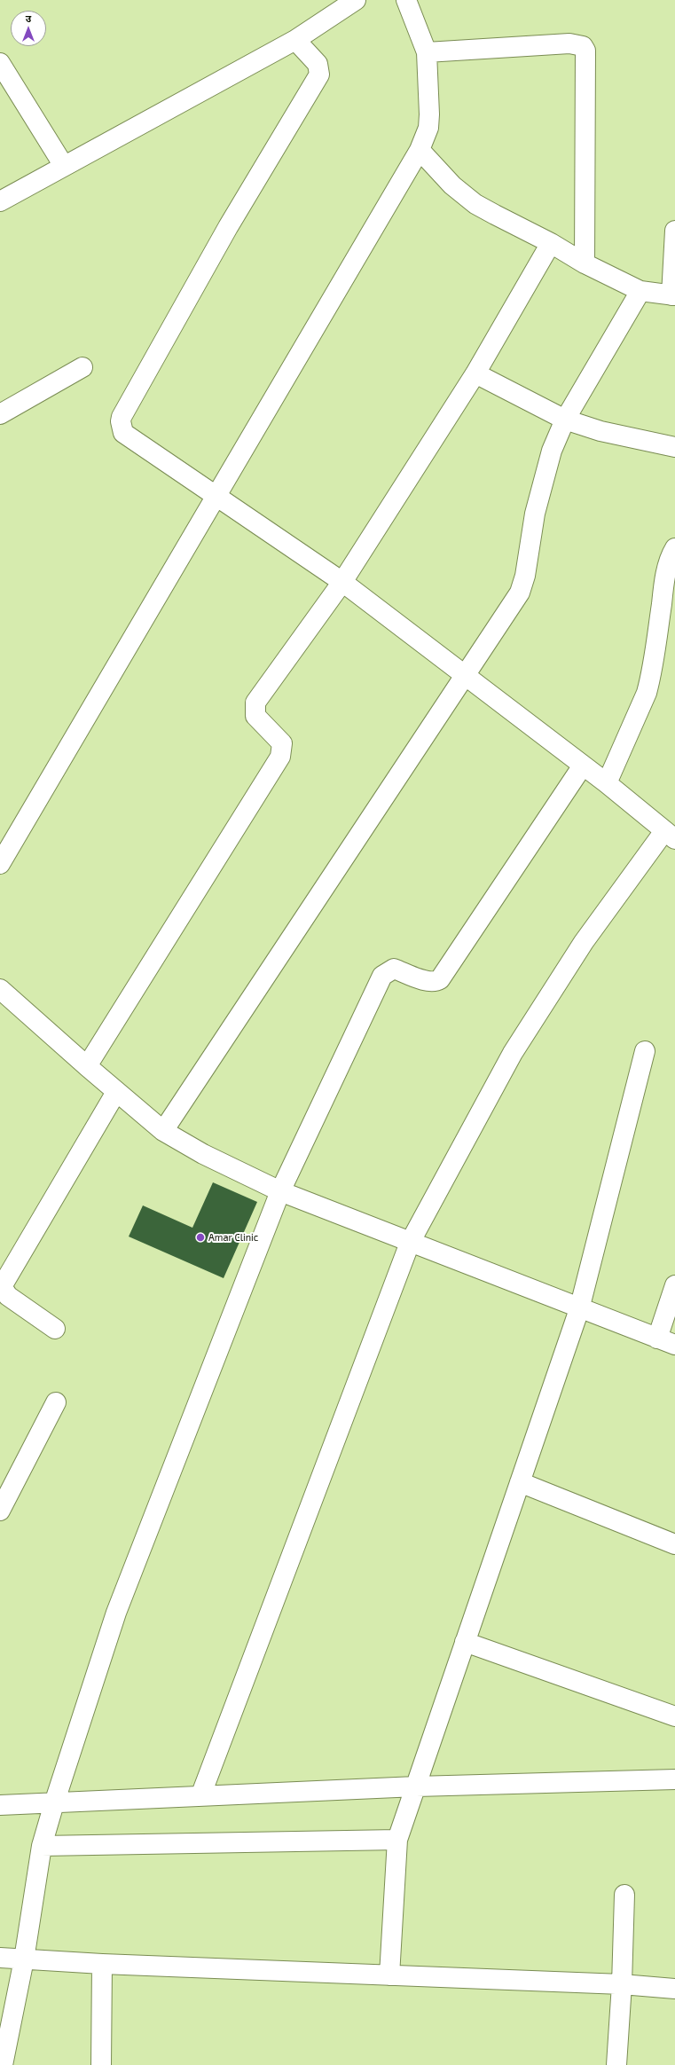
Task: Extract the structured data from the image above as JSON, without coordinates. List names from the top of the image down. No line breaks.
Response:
{"places":["Amar Clinic"],"north":"top"}
